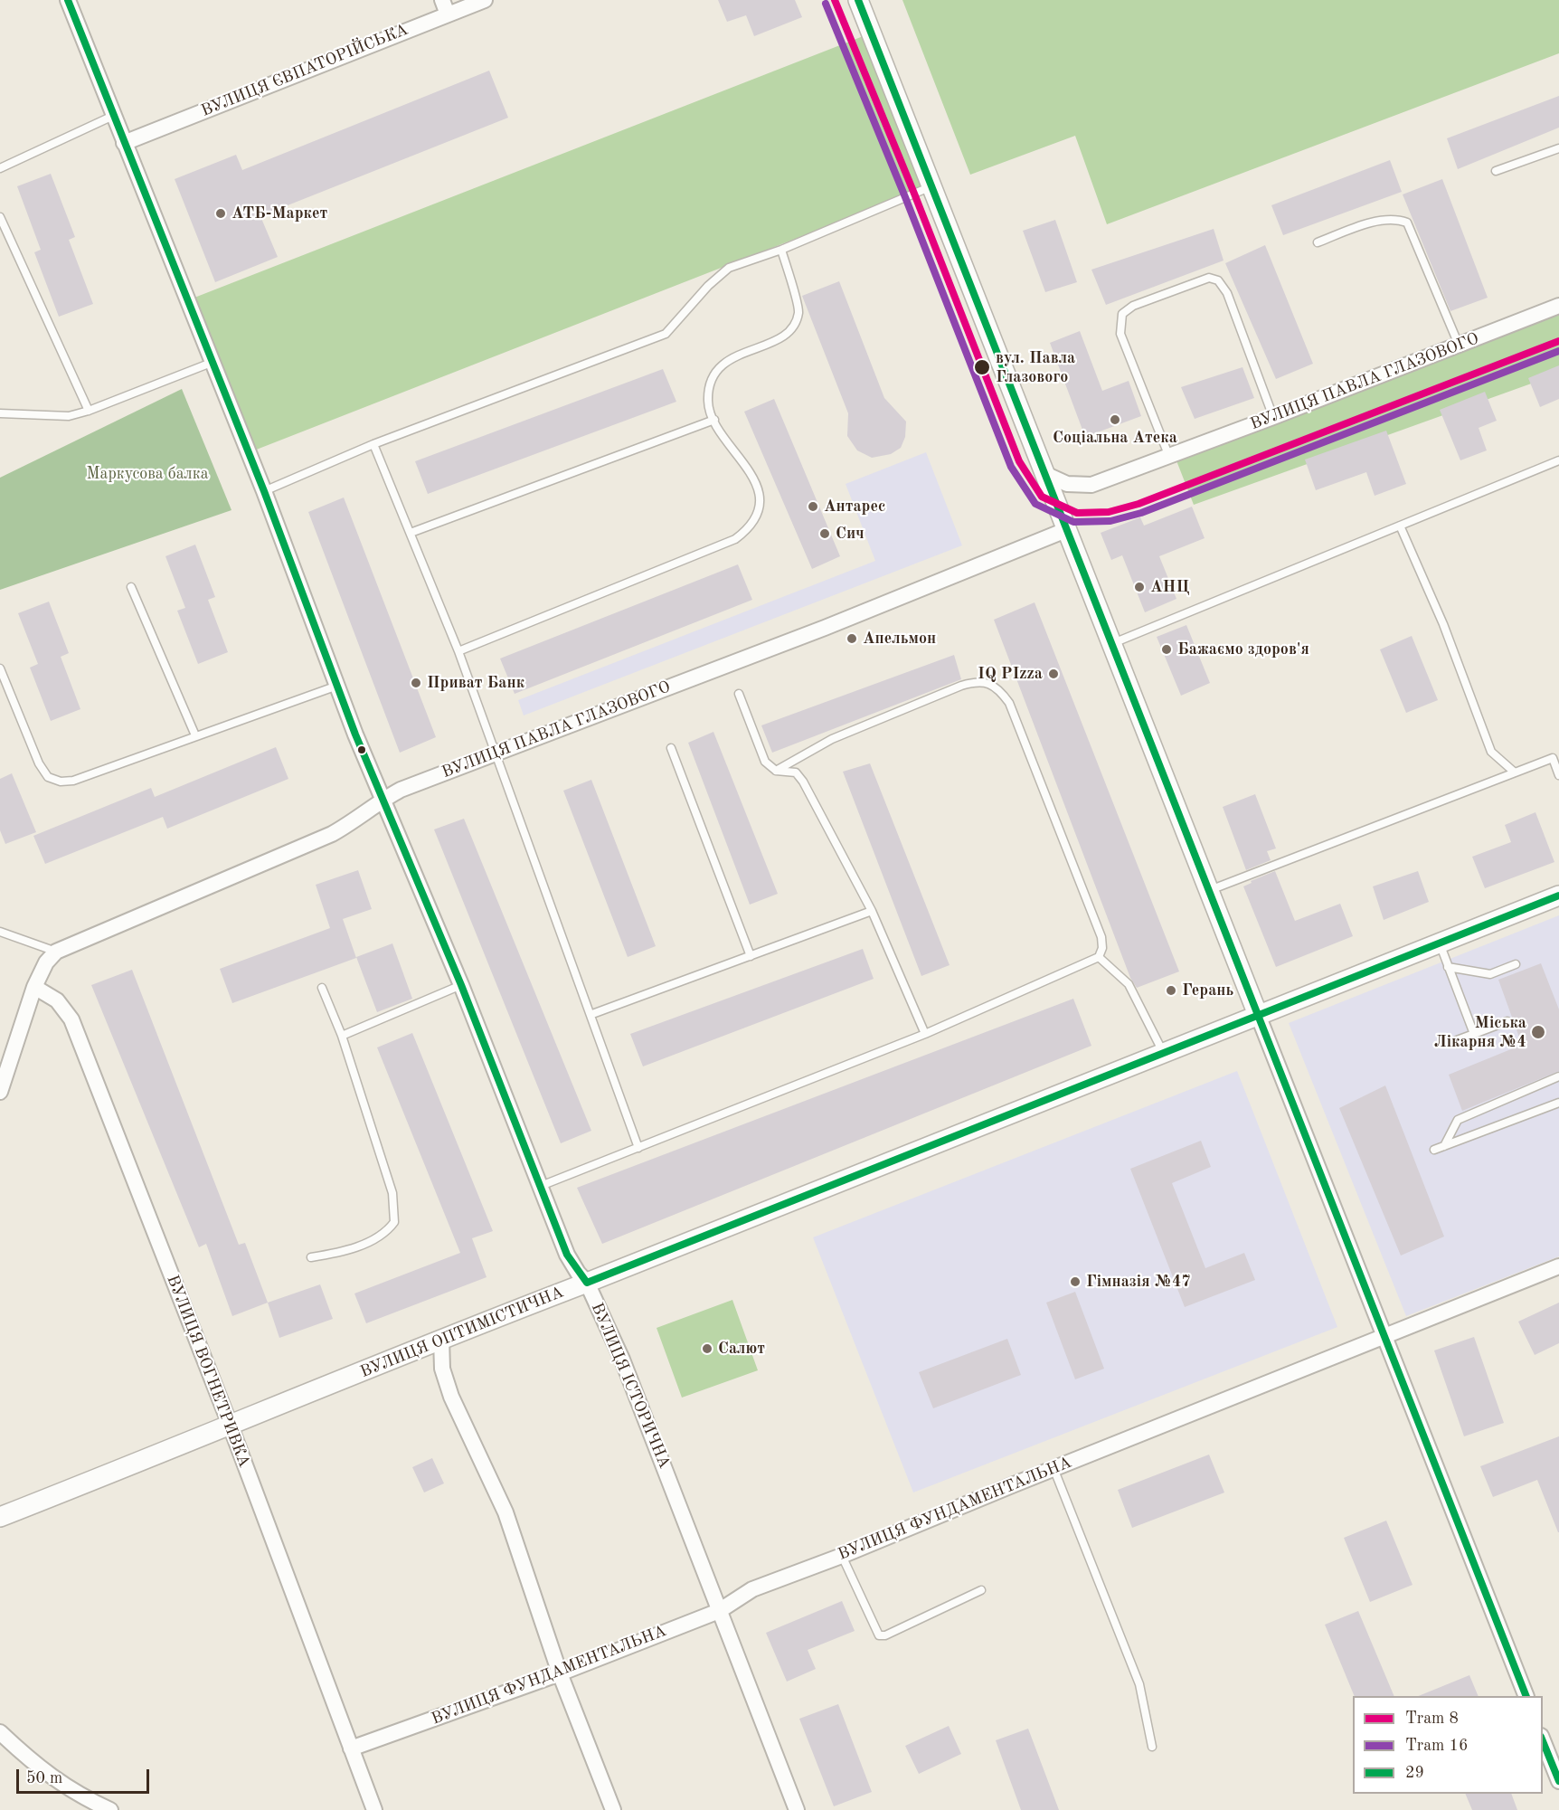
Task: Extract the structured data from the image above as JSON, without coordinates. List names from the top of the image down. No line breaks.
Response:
{"streets":{"street":["ВУЛИЦЯ ЄВПАТОРІЙСЬКА","ВУЛИЦЯ ПАВЛА ГЛАЗОВОГО","ВУЛИЦЯ ОПТИМІСТИЧНА","ВУЛИЦЯ ВОГНЕТРИВКА","ВУЛИЦЯ ІСТОРИЧНА","ВУЛИЦЯ ФУНДАМЕНТАЛЬНА"]},"crossings":[["ВУЛИЦЯ ЄВПАТОРІЙСЬКА","ВУЛИЦЯ ІСТОРИЧНА"],["ВУЛИЦЯ ПАВЛА ГЛАЗОВОГО","ВУЛИЦЯ ІСТОРИЧНА"],["ВУЛИЦЯ ОПТИМІСТИЧНА","ВУЛИЦЯ ВОГНЕТРИВКА"],["ВУЛИЦЯ ОПТИМІСТИЧНА","ВУЛИЦЯ ІСТОРИЧНА"],["ВУЛИЦЯ ВОГНЕТРИВКА","ВУЛИЦЯ ФУНДАМЕНТАЛЬНА"],["ВУЛИЦЯ ІСТОРИЧНА","ВУЛИЦЯ ФУНДАМЕНТАЛЬНА"]],"parks":["Маркусова балка"],"places":["АТБ-Маркет","вул. Павла Глазового","Соціальна Атека","Антарес","Сич","АНЦ","Апельмон","Бажаємо здоров'я","IQ PIzza","Приват Банк","Герань","Міська Лікарня №4","Гімназія №47","Салют"],"lines":["tram line 8","transit line 29","tram line 16"],"legend":["Tram 8","Tram 16","29"],"scale_bar":"50 m"}
